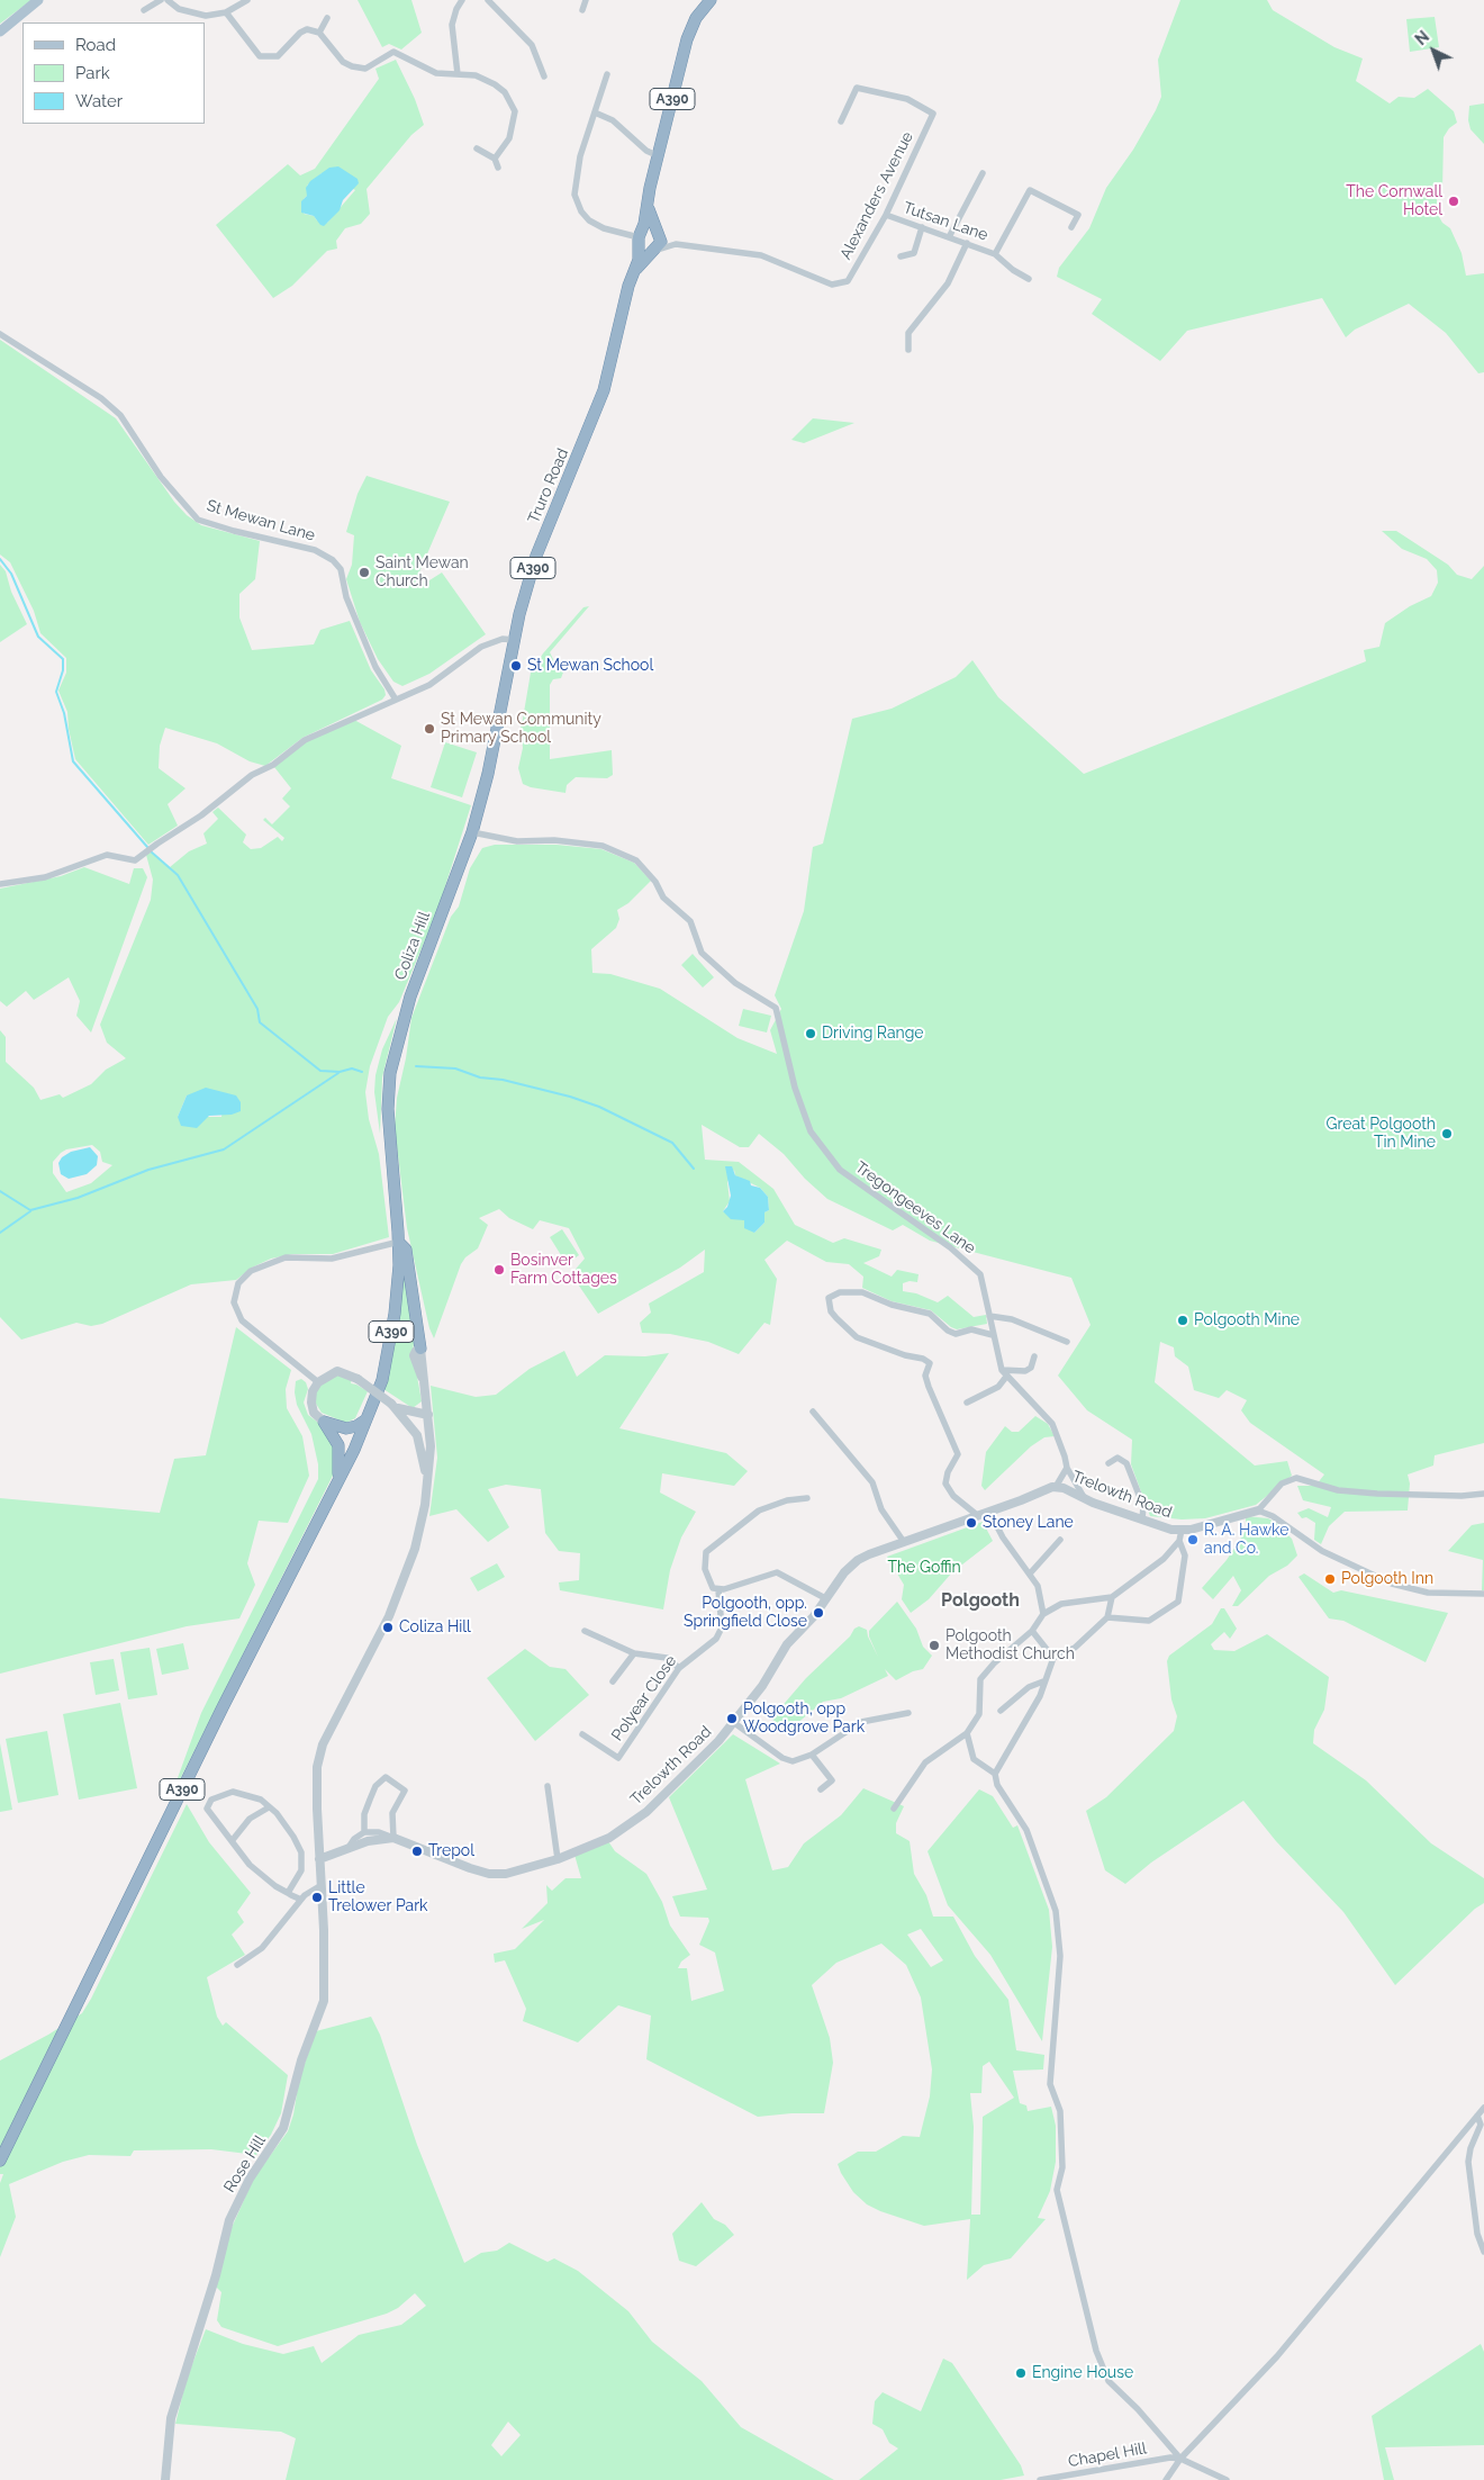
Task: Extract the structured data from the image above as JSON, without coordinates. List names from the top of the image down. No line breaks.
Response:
{"streets":{"highway":["A390","Truro Road","Coliza Hill"],"street":["Alexanders Avenue","Tutsan Lane","St Mewan Lane","Tregongeeves Lane","Trelowth Road","Polyear Close","Rose Hill","Chapel Hill"]},"crossings":[["A390","Coliza Hill"],["Alexanders Avenue","Tutsan Lane"],["Alexanders Avenue","Truro Road"],["Truro Road","Coliza Hill"],["Truro Road","Tregongeeves Lane"],["Coliza Hill","Tregongeeves Lane"],["Tregongeeves Lane","Trelowth Road"],["Trelowth Road","Rose Hill"]],"districts":["Polgooth"],"parks":["The Goffin"],"places":["The Cornwall Hotel","Saint Mewan Church","St Mewan School","St Mewan Community Primary School","Driving Range","Great Polgooth Tin Mine","Bosinver Farm Cottages","Polgooth Mine","Stoney Lane","R. A. Hawke and Co.","Polgooth Inn","Polgooth, opp. Springfield Close","Coliza Hill","Polgooth Methodist Church","Polgooth, opp Woodgrove Park","Trepol","Little Trelower Park","Engine House"],"legend":["Road","Park","Water"],"north":"top left"}
